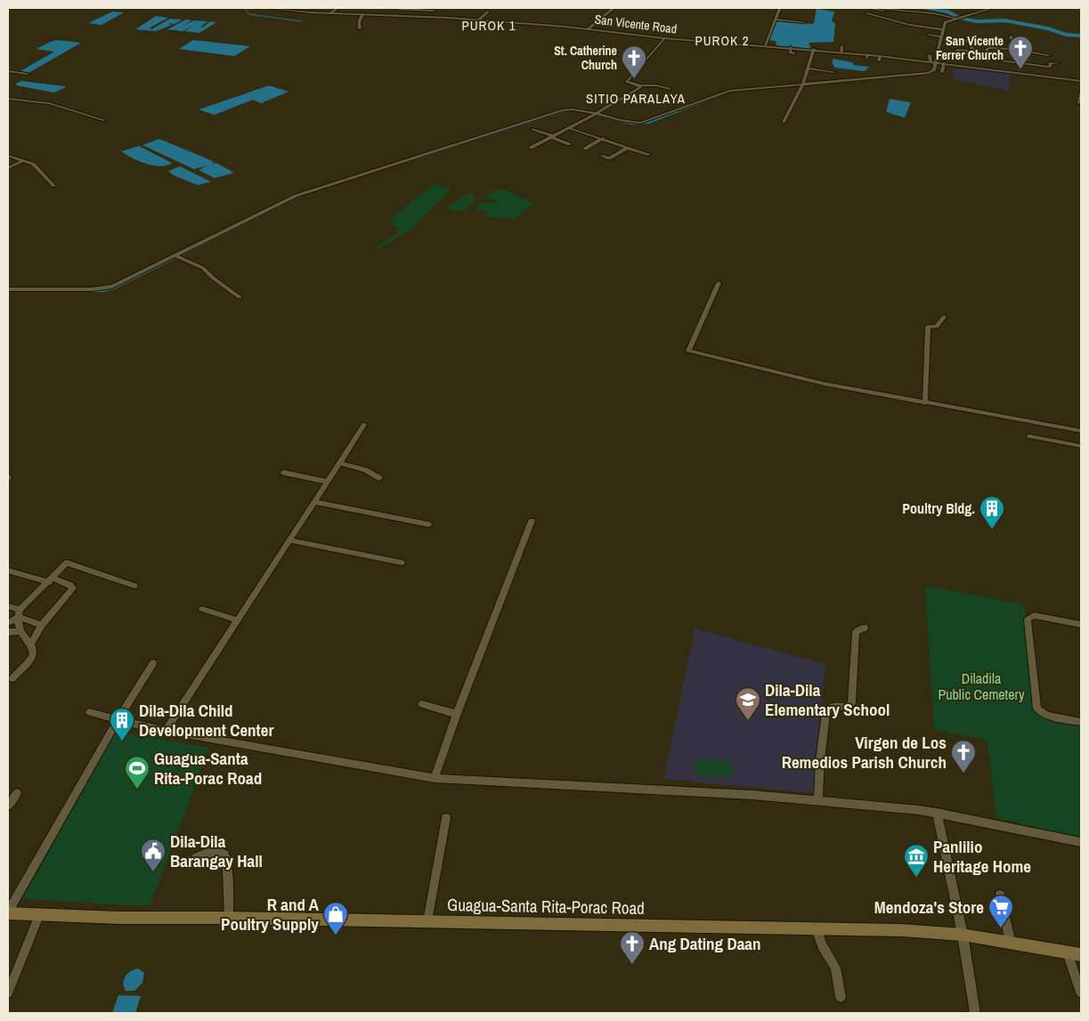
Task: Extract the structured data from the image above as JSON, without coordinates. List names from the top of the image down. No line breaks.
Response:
{"streets":{"main road":["Guagua-Santa Rita-Porac Road"],"street":["San Vicente Road"]},"districts":["PUROK 1","PUROK 2","SITIO PARALAYA"],"parks":["Diladila Public Cemetery"],"places":{"church":["San Vicente Ferrer Church","St. Catherine Church","Virgen de Los Remedios Parish Church","Ang Dating Daan"],"building":["Poultry Bldg.","Dila-Dila Child Development Center"],"school or university":["Dila-Dila Elementary School"],"sports":["Guagua-Santa Rita-Porac Road"],"public building":["Dila-Dila Barangay Hall"],"museum":["Panlilio Heritage Home"],"supermarket":["Mendoza's Store"],"shop":["R and A Poultry Supply"]}}
